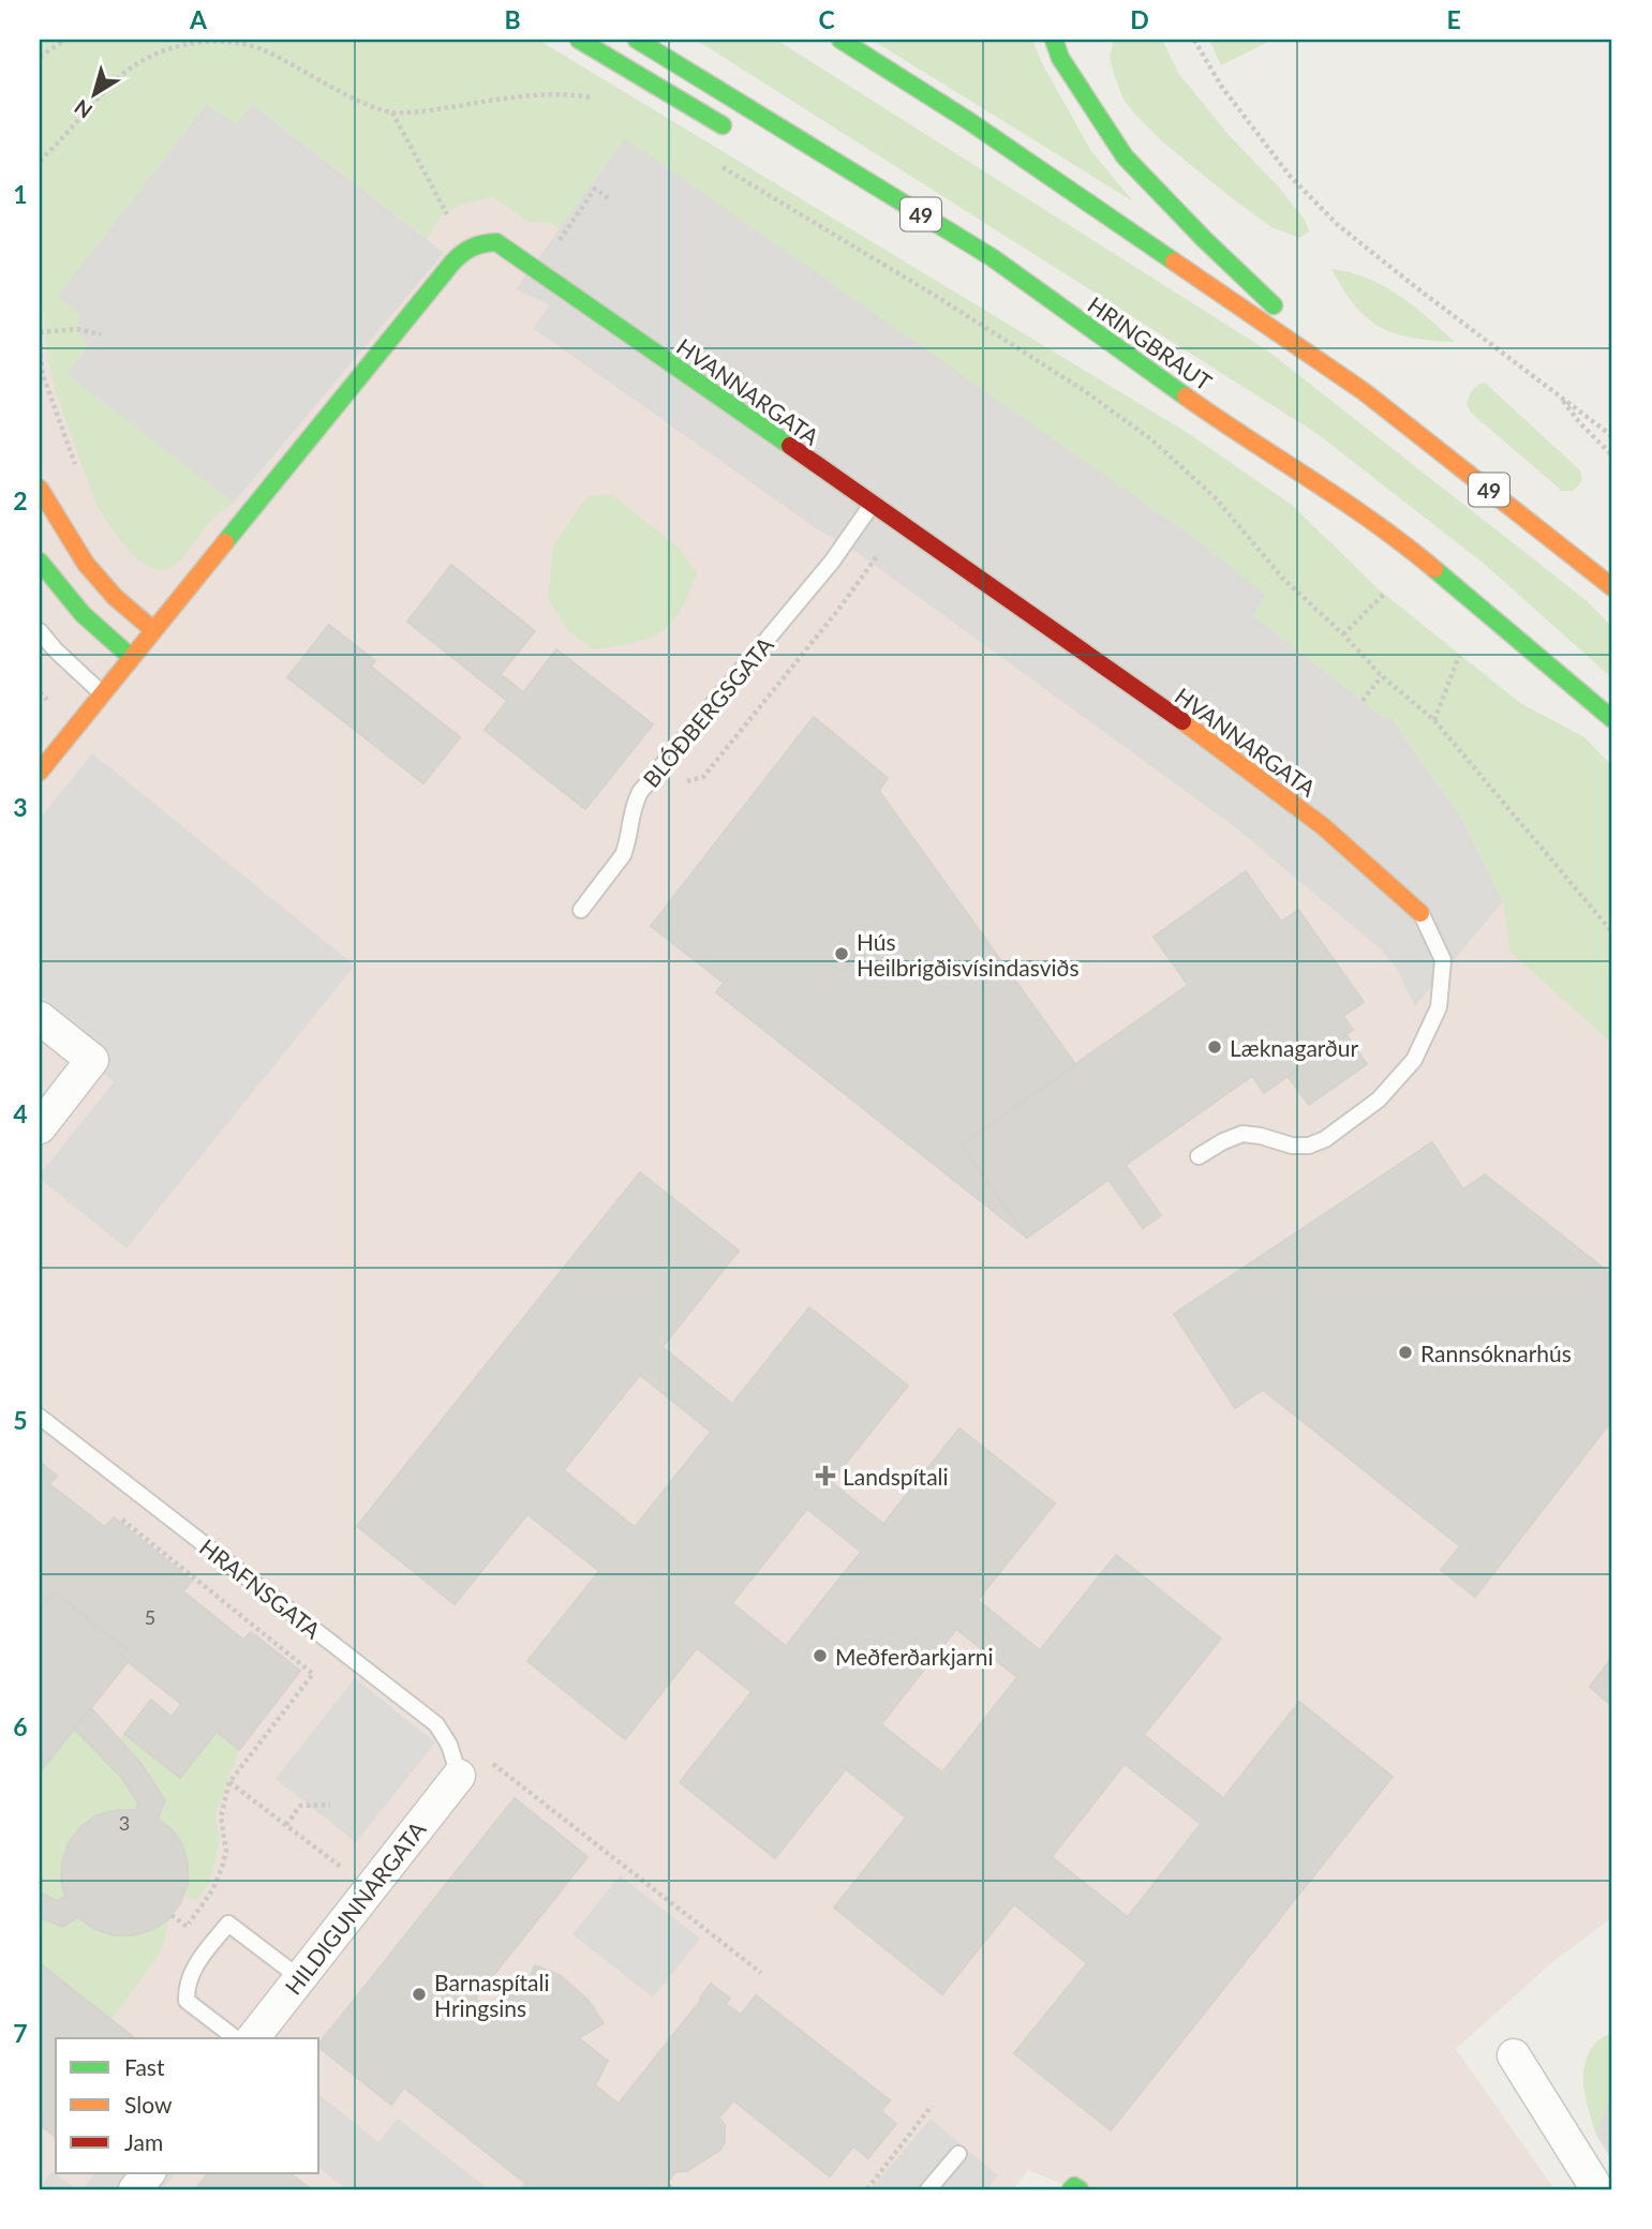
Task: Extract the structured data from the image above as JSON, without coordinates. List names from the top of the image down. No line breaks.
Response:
{"streets":{"main road":["49","HRINGBRAUT","HVANNARGATA"],"street":["HILDIGUNNARGATA"],"lane":["BLÓÐBERGSGATA","HRAFNSGATA"]},"crossings":[["HVANNARGATA","BLÓÐBERGSGATA"],["HRAFNSGATA","HILDIGUNNARGATA"]],"places":{"other":["Hús Heilbrigðisvísindasviðs","Læknagarður","Rannsóknarhús","Meðferðarkjarni","Barnaspítali Hringsins"],"health":["Landspítali"]},"house_numbers":["5","3"],"legend":["Fast","Slow","Jam"],"north":"bottom left","grid":{"columns":["A","B","C","D","E"],"rows":["1","2","3","4","5","6","7"]}}
